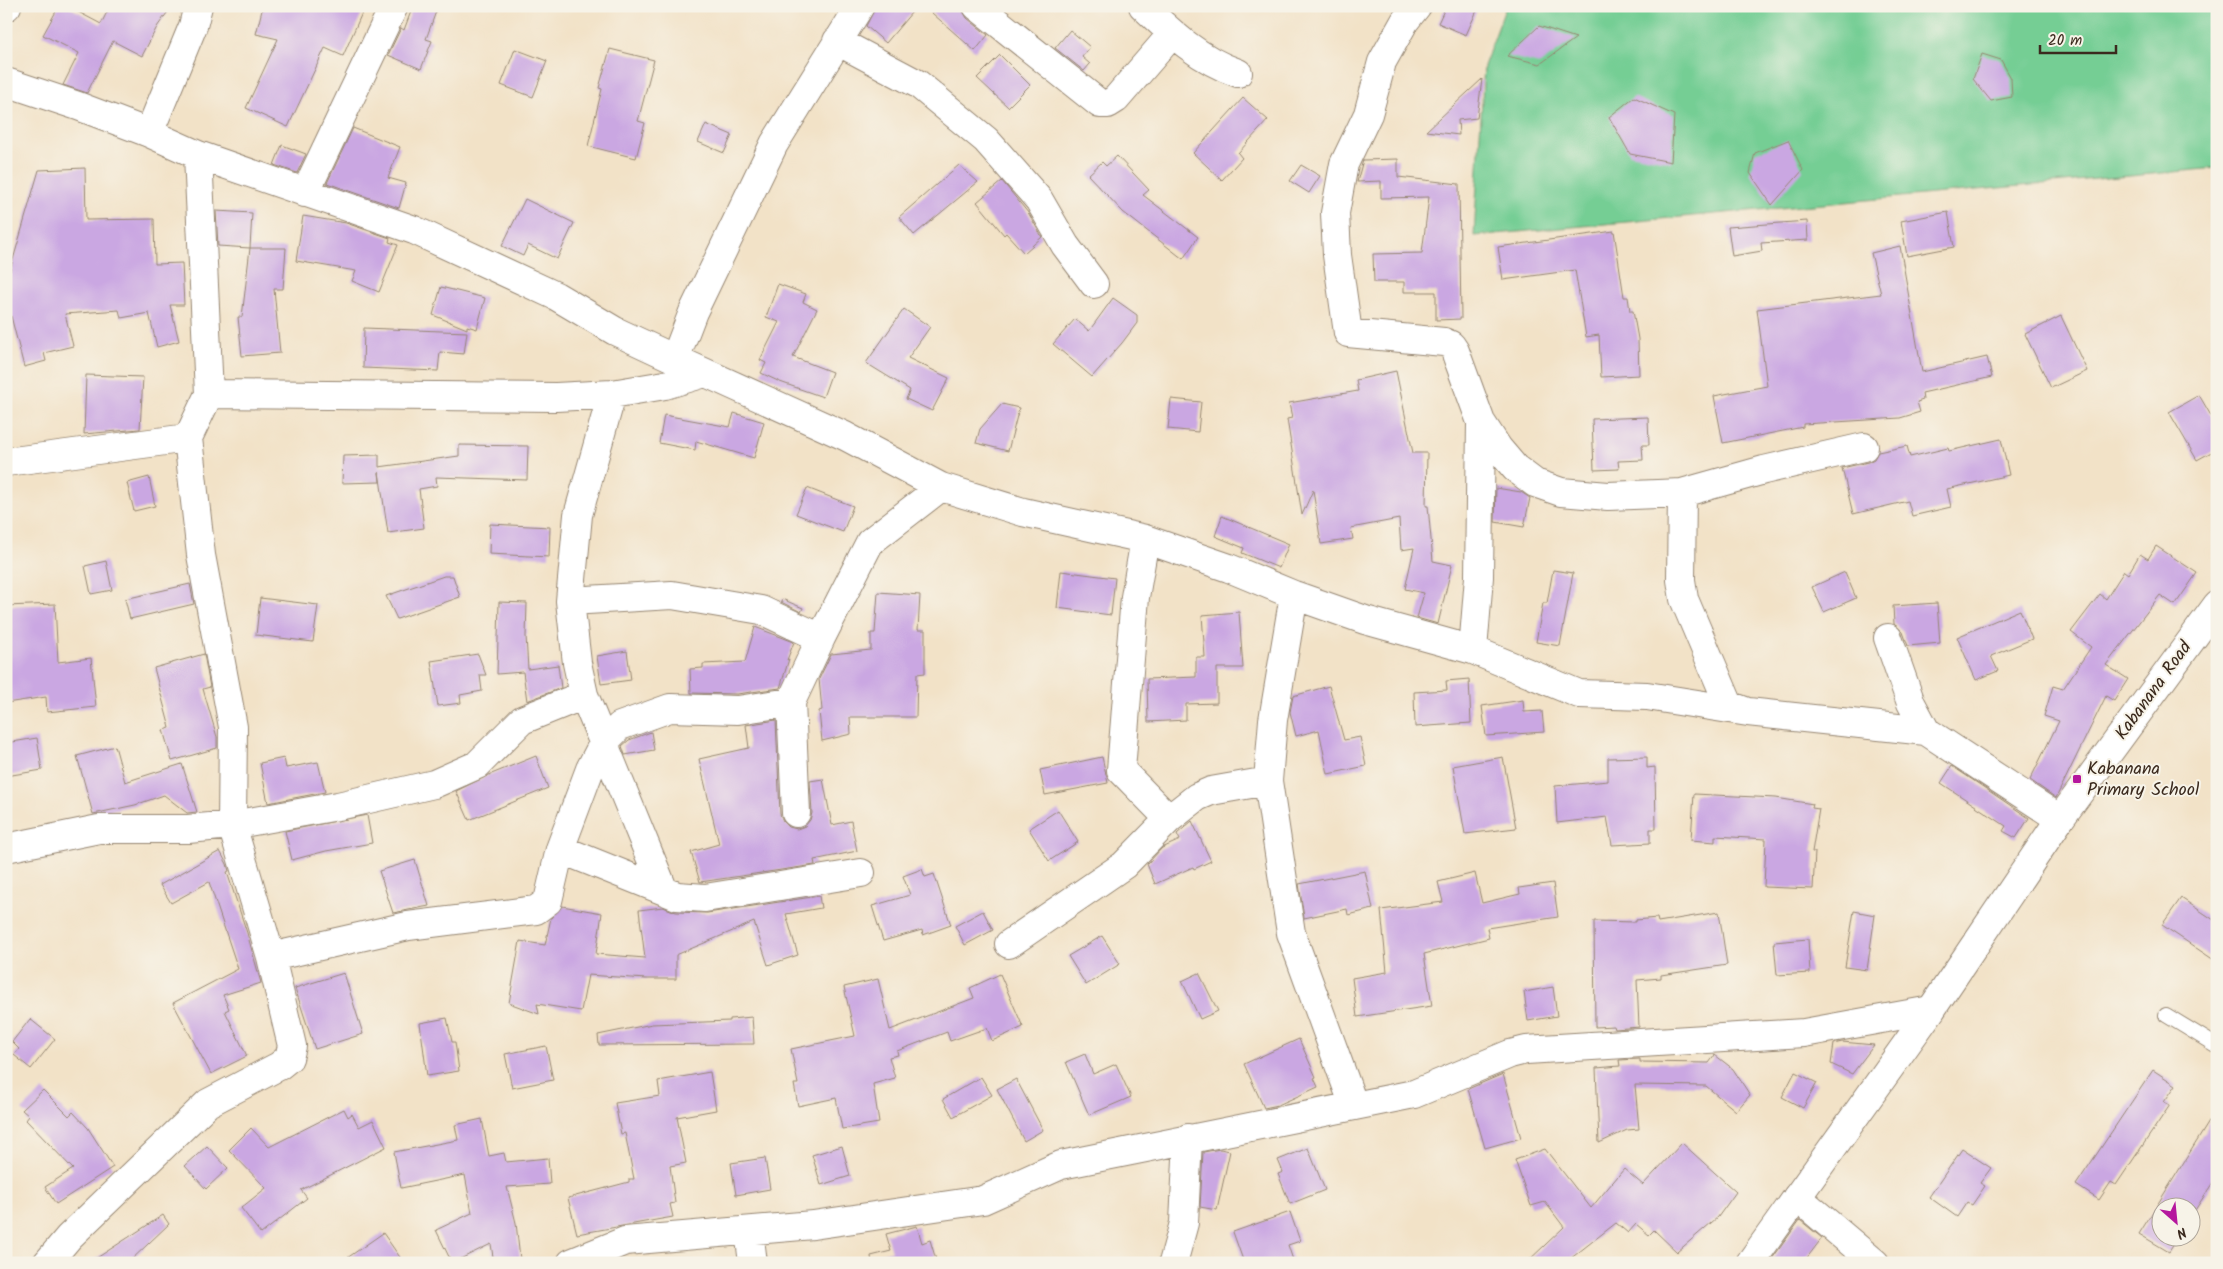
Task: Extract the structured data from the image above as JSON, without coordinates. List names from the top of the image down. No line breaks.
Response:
{"streets":{"street":["Kabanana Road"]},"places":{"transit":["Kabanana Primary School"]},"scale_bar":"20 m","north":"bottom right"}
